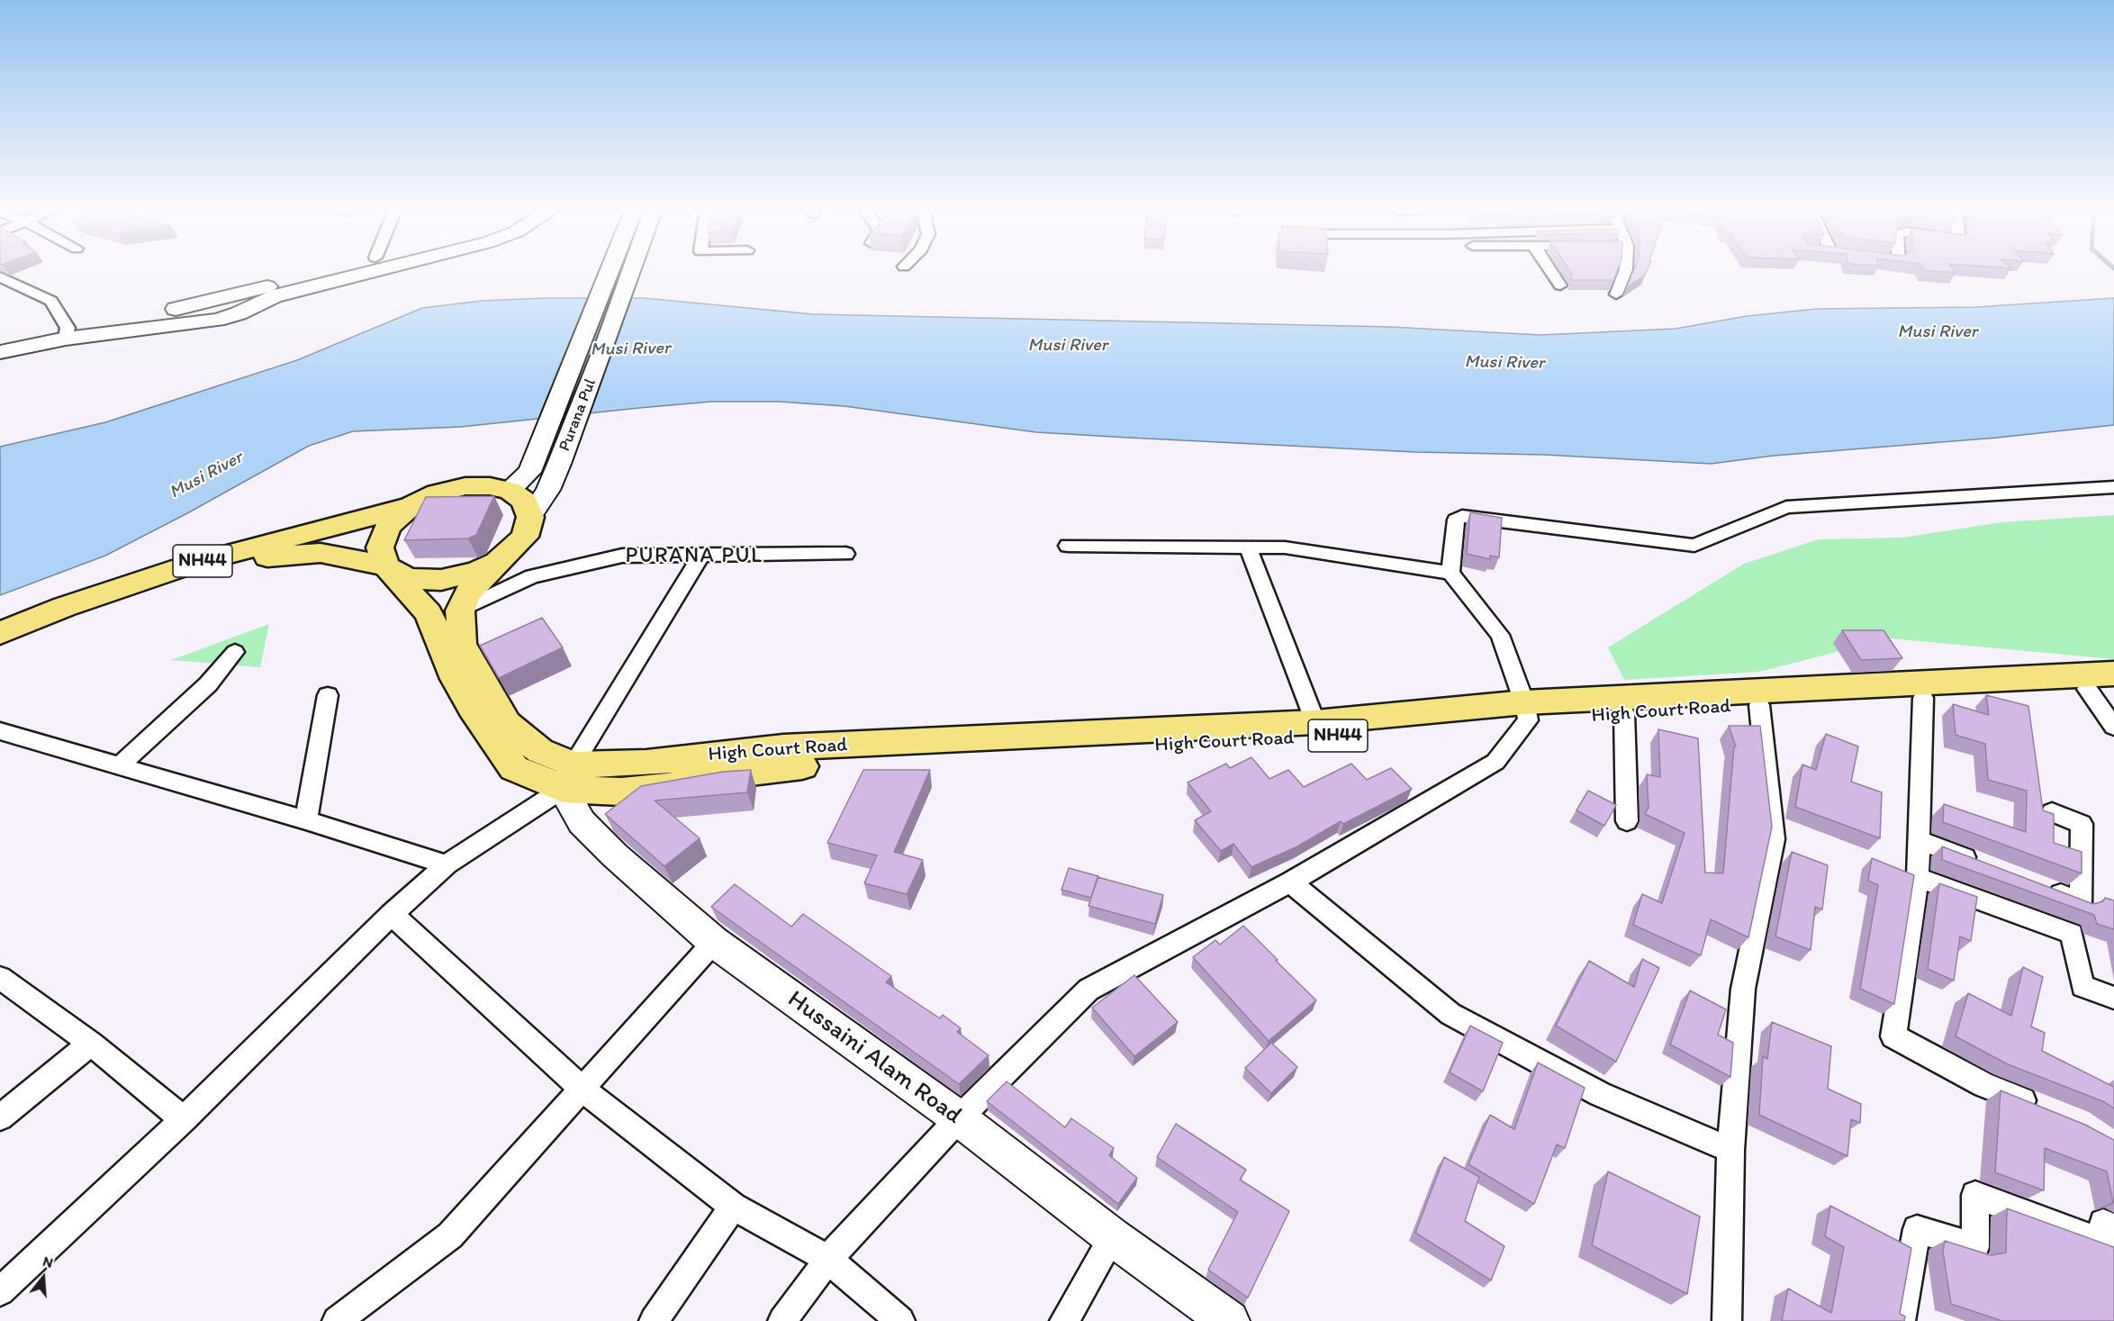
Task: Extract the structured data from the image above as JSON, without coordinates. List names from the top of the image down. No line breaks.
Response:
{"streets":{"highway":["NH44","High Court Road"],"main road":["Purana Pul","Hussaini Alam Road"]},"crossings":[["Purana Pul","NH44"],["NH44","High Court Road"],["NH44","Hussaini Alam Road"],["High Court Road","Hussaini Alam Road"]],"districts":["PURANA PUL"],"water":["Musi River"],"north":"top"}
